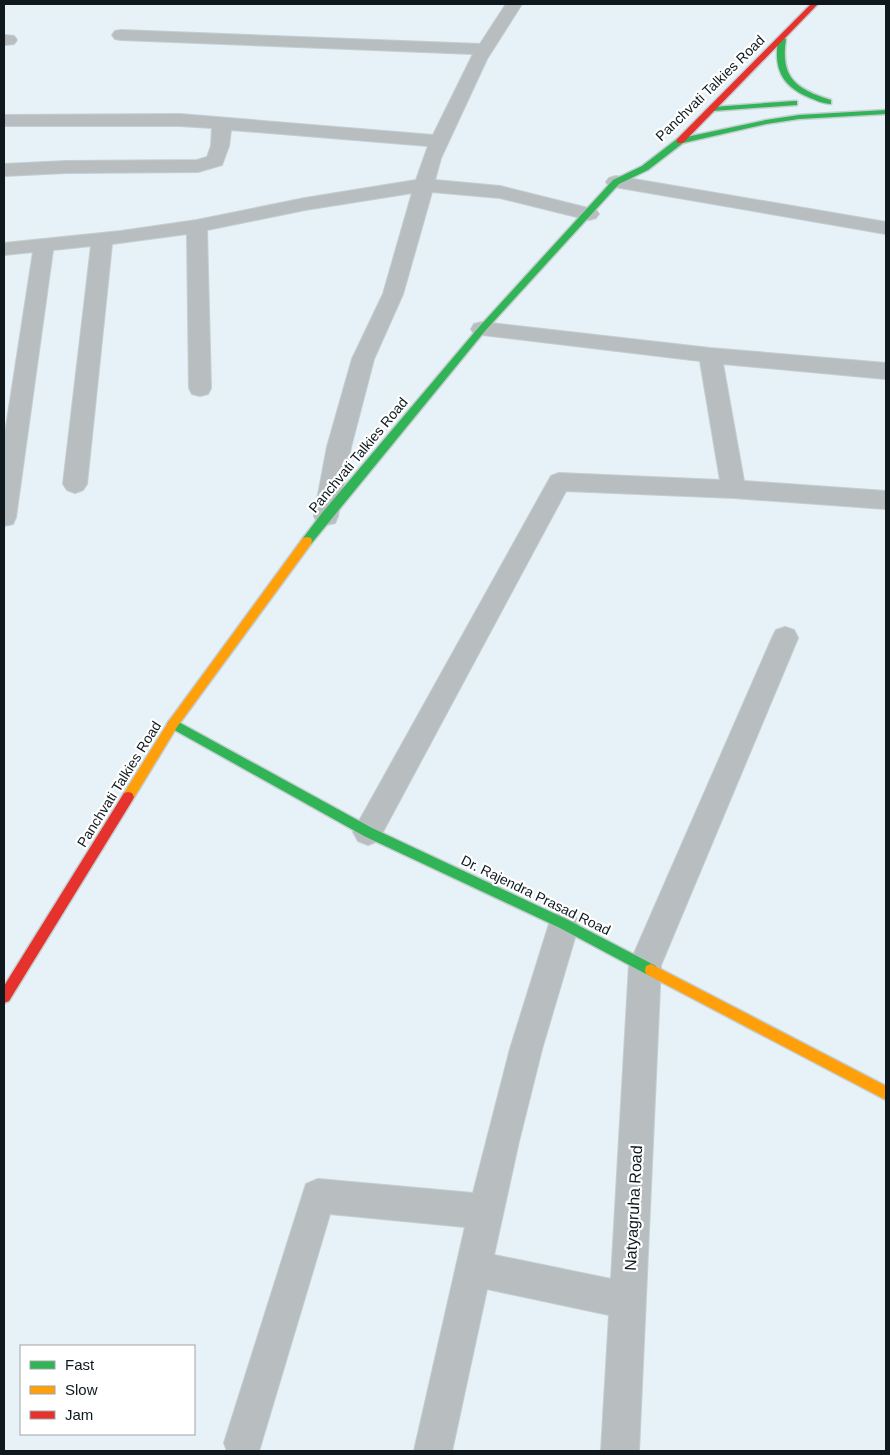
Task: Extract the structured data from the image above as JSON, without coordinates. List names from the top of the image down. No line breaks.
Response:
{"streets":{"main road":["Panchvati Talkies Road","Dr. Rajendra Prasad Road"],"street":["Natyagruha Road"]},"crossings":[["Panchvati Talkies Road","Dr. Rajendra Prasad Road"],["Dr. Rajendra Prasad Road","Natyagruha Road"]],"legend":["Fast","Slow","Jam"]}
